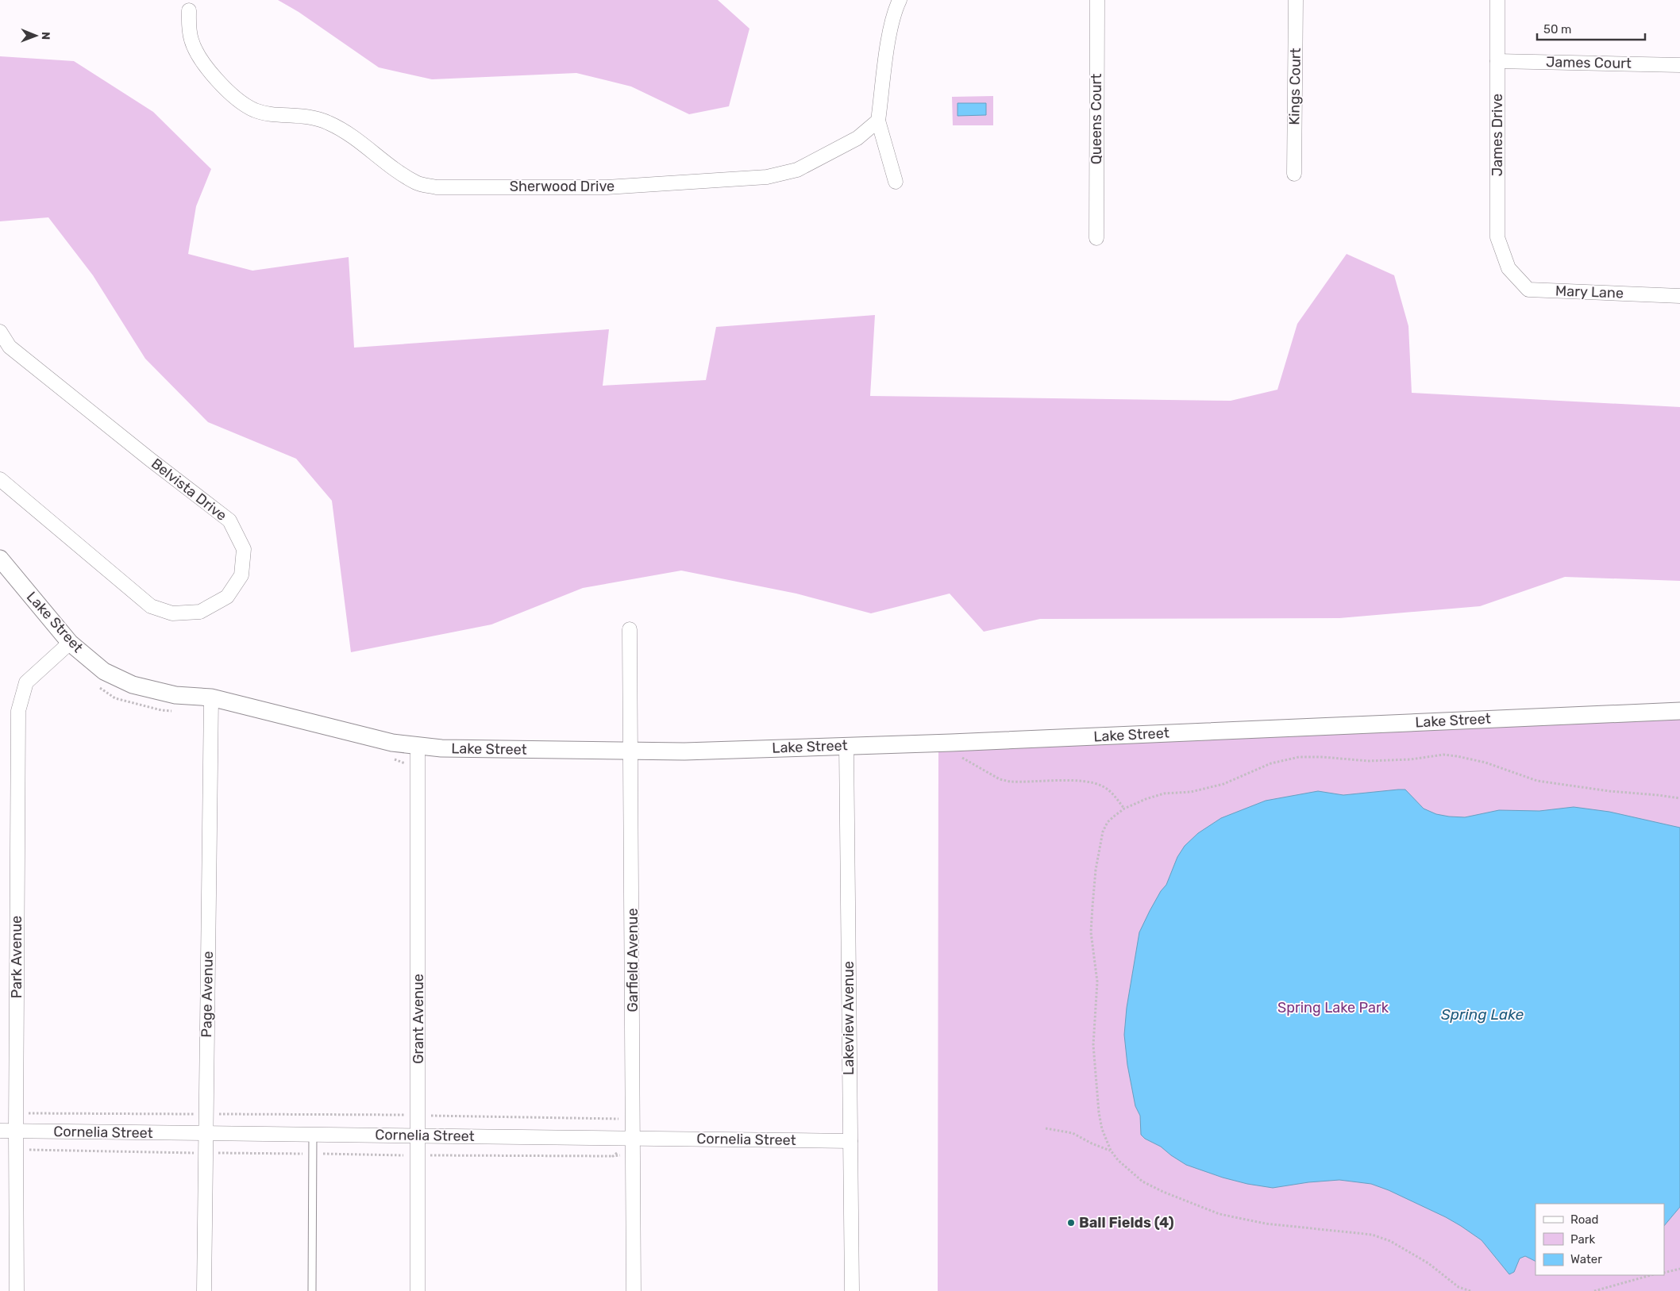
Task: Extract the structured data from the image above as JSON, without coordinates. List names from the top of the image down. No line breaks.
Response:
{"streets":{"street":["James Court","Kings Court","Queens Court","James Drive","Sherwood Drive","Mary Lane","Belvista Drive","Lake Street","Park Avenue","Garfield Avenue","Page Avenue","Lakeview Avenue","Grant Avenue","Cornelia Street"]},"crossings":[["James Court","James Drive"],["James Drive","Mary Lane"],["Lake Street","Park Avenue"],["Lake Street","Garfield Avenue"],["Lake Street","Page Avenue"],["Lake Street","Lakeview Avenue"],["Lake Street","Grant Avenue"],["Park Avenue","Cornelia Street"],["Garfield Avenue","Cornelia Street"],["Page Avenue","Cornelia Street"],["Lakeview Avenue","Cornelia Street"],["Grant Avenue","Cornelia Street"]],"water":["Spring Lake"],"parks":["Spring Lake Park"],"places":["Ball Fields (4)"],"legend":["Road","Park","Water"],"scale_bar":"50 m","north":"right"}
